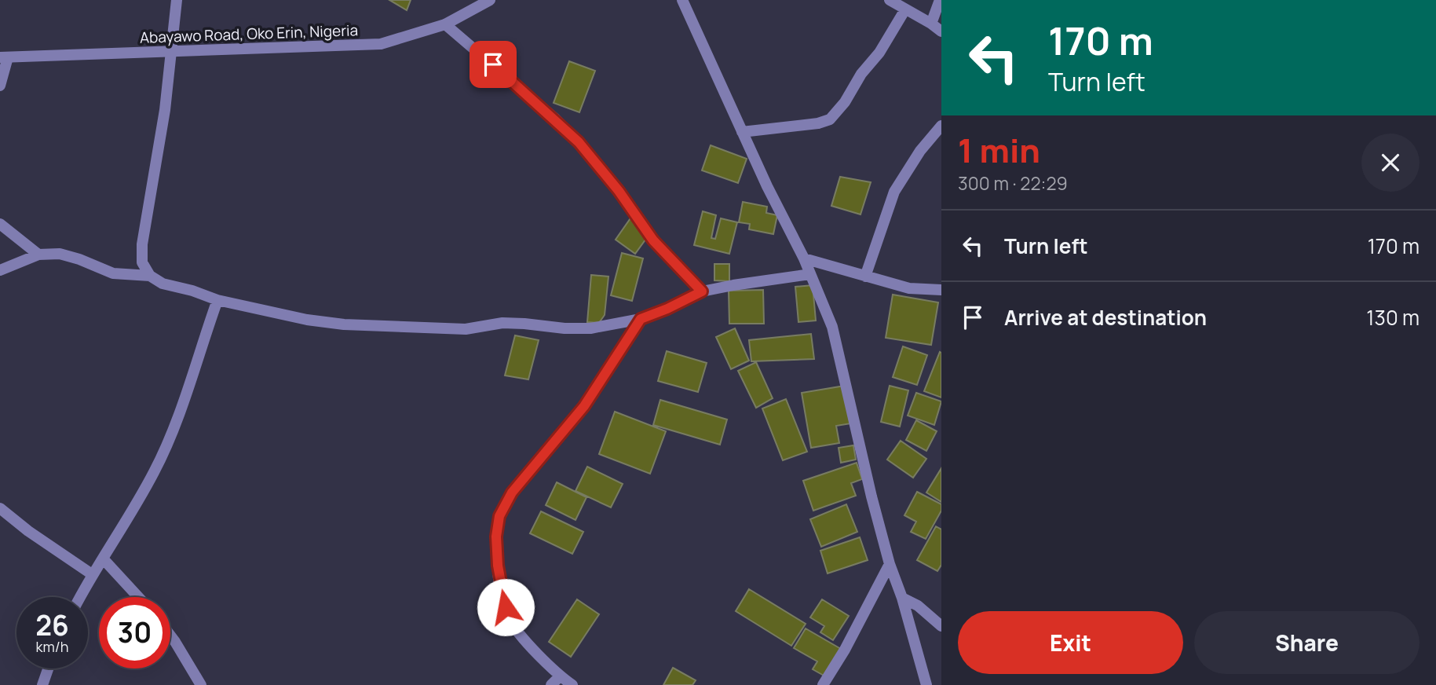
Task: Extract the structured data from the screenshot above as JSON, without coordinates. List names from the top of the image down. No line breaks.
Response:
{"streets":{"street":["Abayawo Road, Oko Erin, Nigeria"]},"page":{"turn":["170 m","Turn left"],"heading":["1 min","300 m · 22:29"],"list":[{"name":"Turn left","value":"170 m"},{"name":"Arrive at destination","value":"130 m"}],"speed":"26 km/h","limit":"30","buttons":["Exit","Share"]}}
